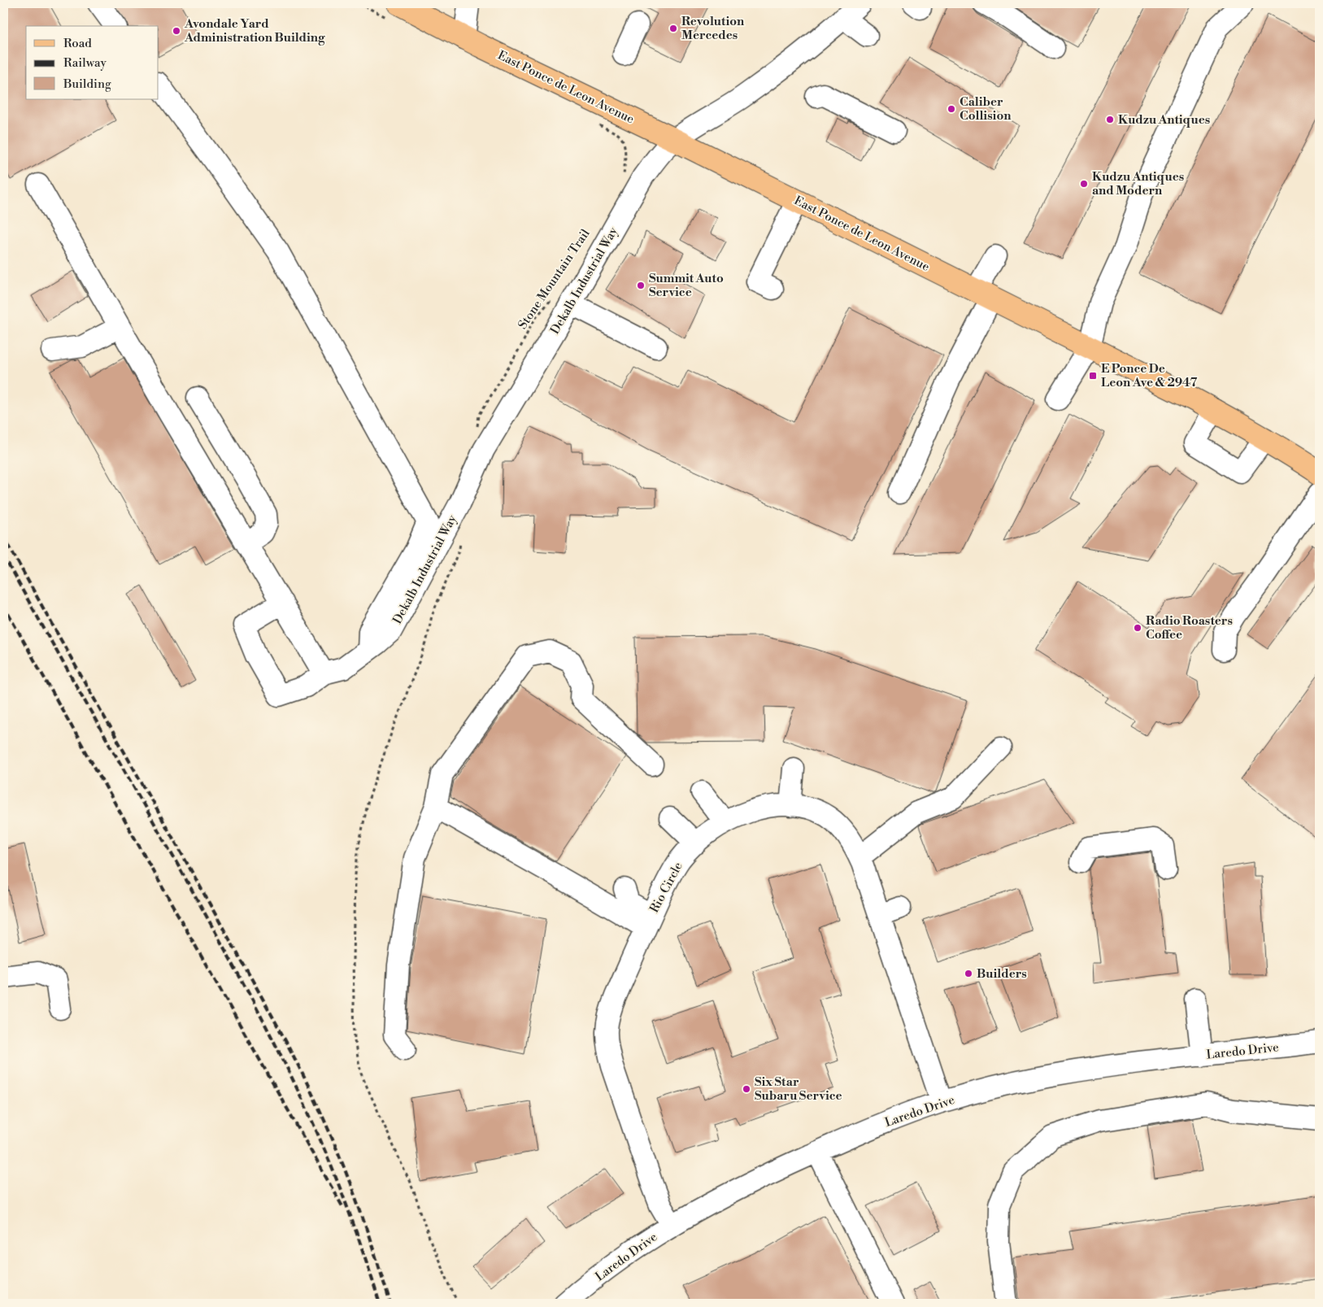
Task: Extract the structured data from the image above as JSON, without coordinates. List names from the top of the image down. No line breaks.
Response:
{"streets":{"main road":["East Ponce de Leon Avenue"],"street":["Dekalb Industrial Way","Rio Circle","Laredo Drive"],"path":["Stone Mountain Trail"]},"crossings":[["East Ponce de Leon Avenue","Dekalb Industrial Way"],["Stone Mountain Trail","Dekalb Industrial Way"],["Rio Circle","Laredo Drive"]],"places":{"other":["Revolution Mercedes","Avondale Yard Administration Building","Caliber Collision","Kudzu Antiques","Kudzu Antiques and Modern","Summit Auto Service","Radio Roasters Coffee","Builders","Six Star Subaru Service"],"transit":["E Ponce De Leon Ave & 2947"]},"legend":["Road","Railway","Building"]}
